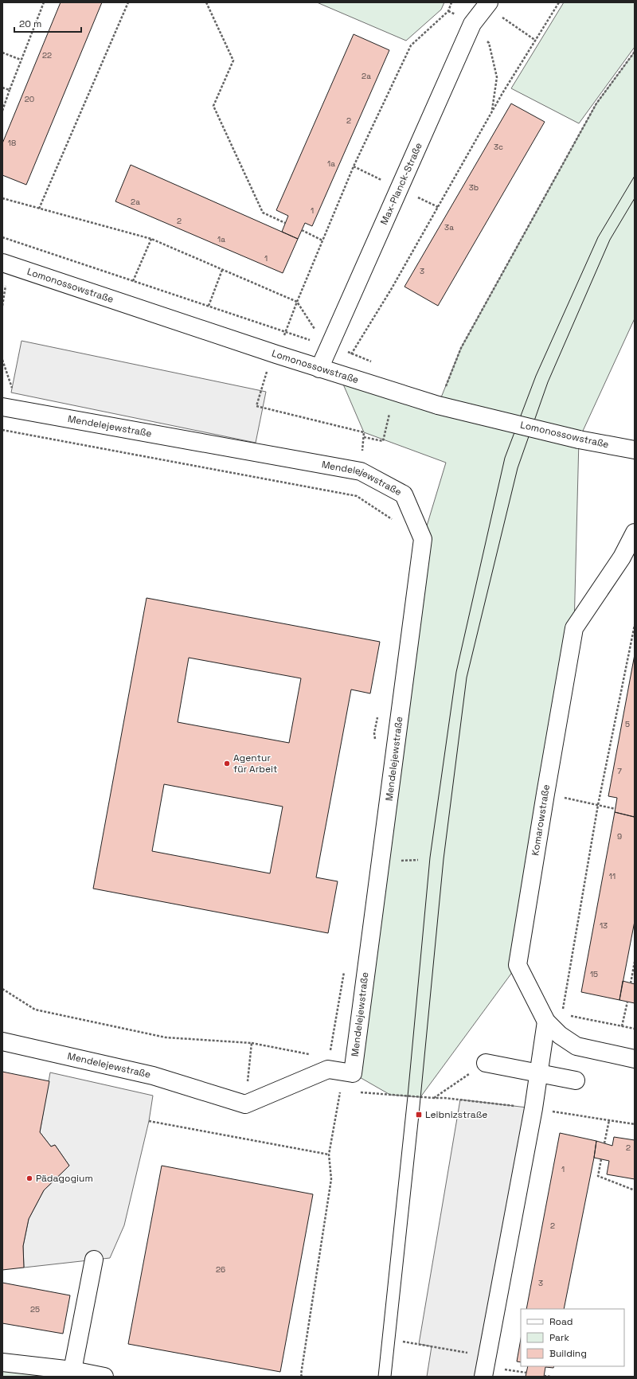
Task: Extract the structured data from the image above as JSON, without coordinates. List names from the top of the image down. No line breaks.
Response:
{"streets":{"street":["Max-Planck-Straße","Lomonossowstraße","Mendelejewstraße","Komarowstraße"]},"crossings":[["Max-Planck-Straße","Lomonossowstraße"]],"places":{"other":["Agentur für Arbeit","Pädagogium"],"transit":["Leibnizstraße"]},"house_numbers":["22","2a","20","2","18","3c","1a","3b","2a","1","2","3a","1a","1","3","5","7","9","11","13","15","2","1","2","26","3","25"],"legend":["Road","Park","Building"],"scale_bar":"20 m"}
